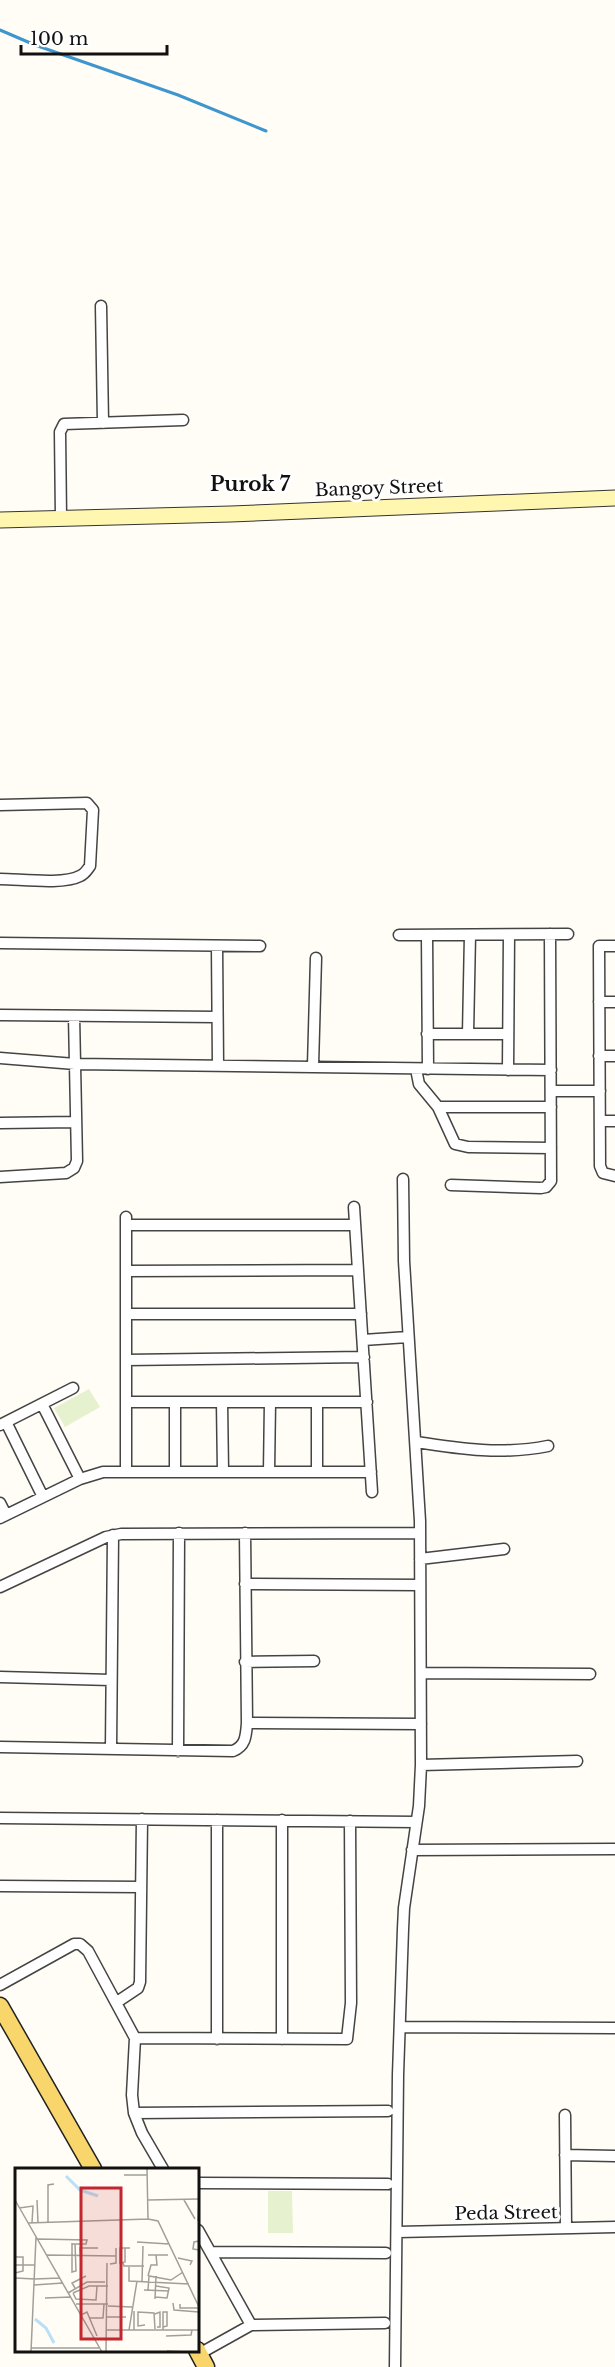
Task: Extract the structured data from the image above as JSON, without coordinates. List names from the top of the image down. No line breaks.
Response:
{"streets":{"main road":["Bangoy Street"],"street":["Peda Street"]},"districts":["Purok 7"],"scale_bar":"100 m"}
